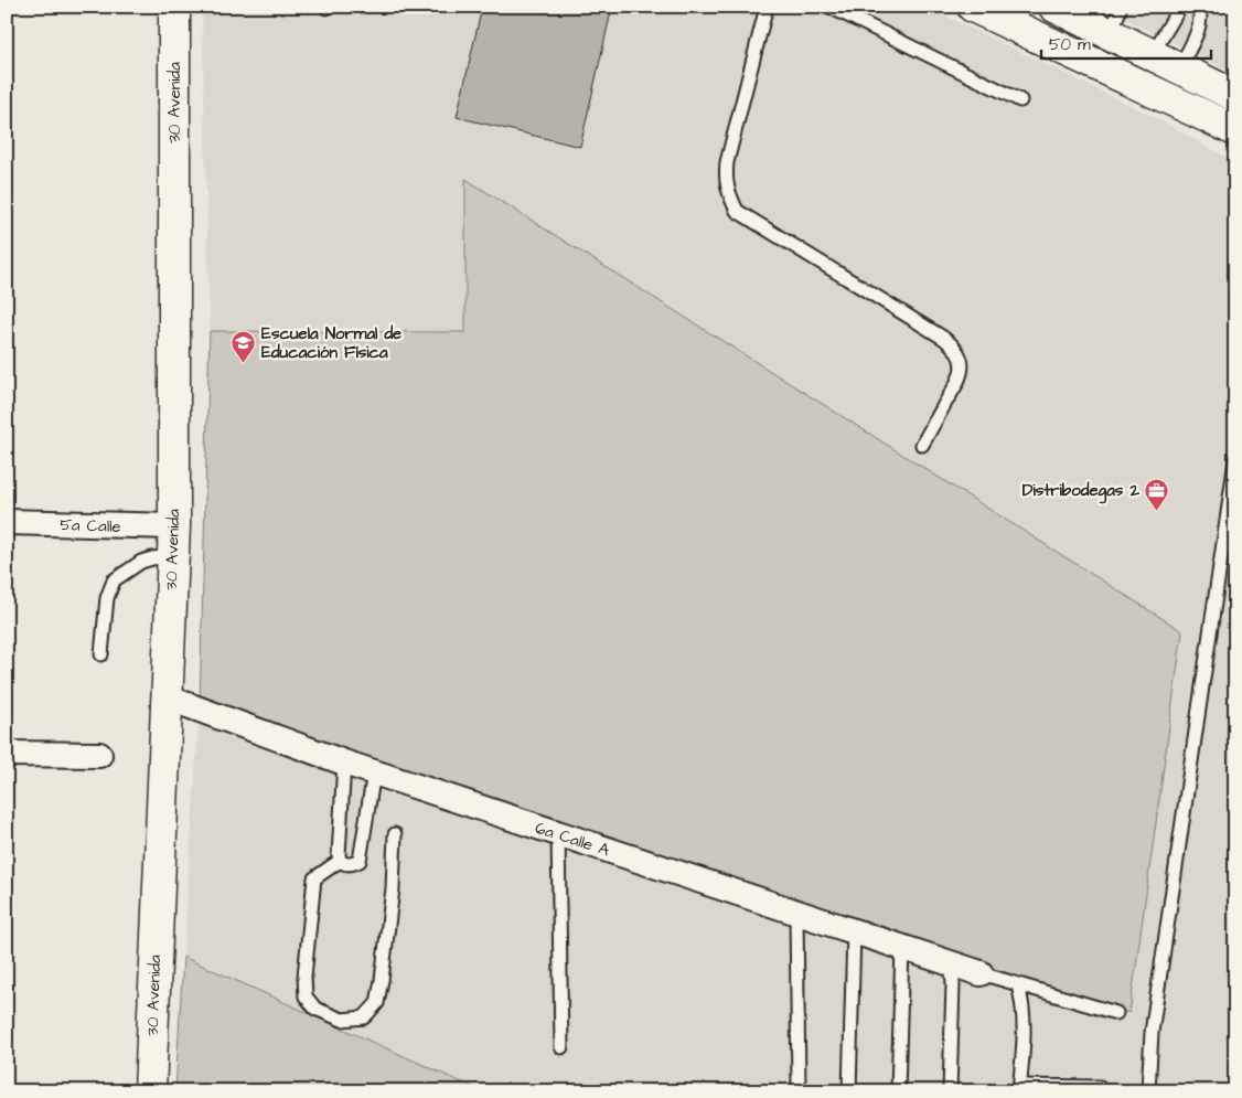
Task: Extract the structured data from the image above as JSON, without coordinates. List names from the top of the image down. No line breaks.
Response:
{"streets":{"street":["30 Avenida","5a Calle","6a Calle A"]},"crossings":[["30 Avenida","5a Calle"],["30 Avenida","6a Calle A"]],"places":{"school or university":["Escuela Normal de Educación Física"],"office":["Distribodegas 2"]},"scale_bar":"50 m"}
